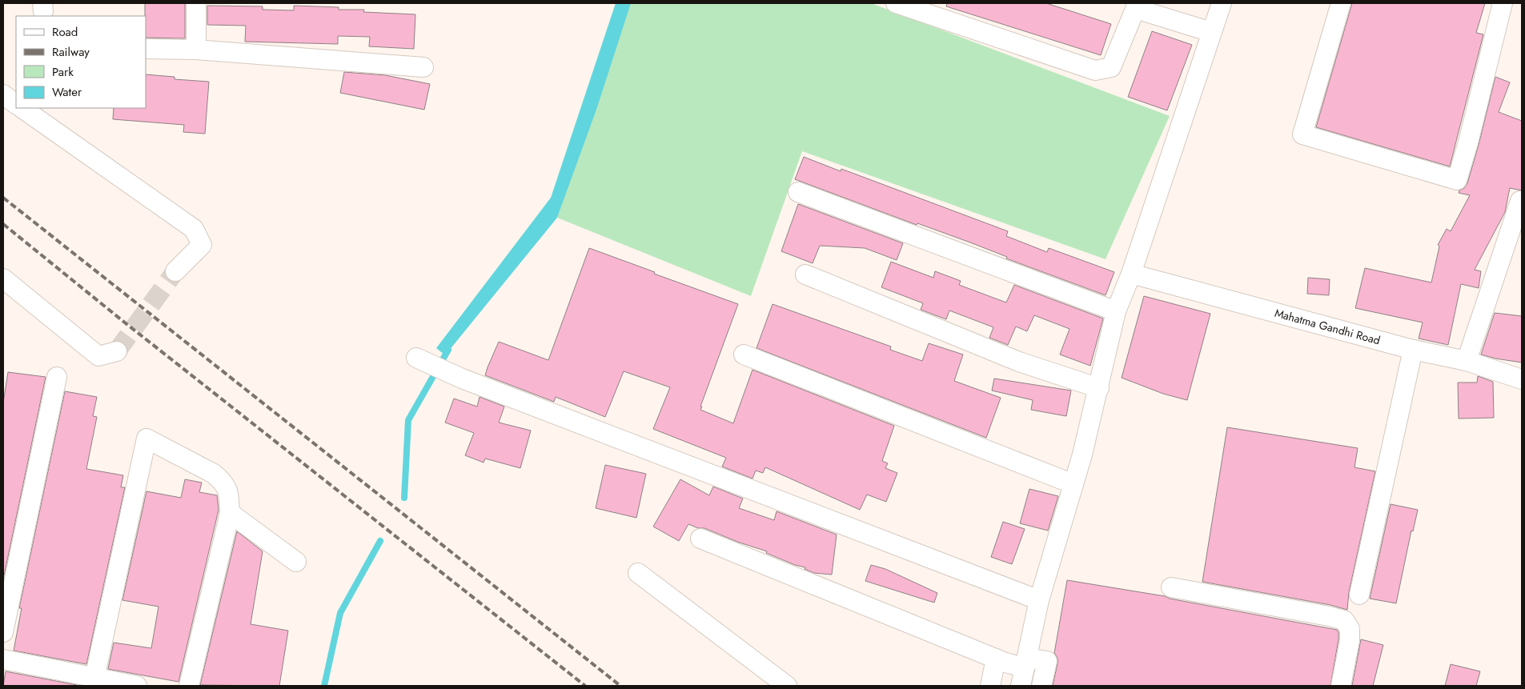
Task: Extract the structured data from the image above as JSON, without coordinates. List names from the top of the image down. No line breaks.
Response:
{"streets":{"street":["Mahatma Gandhi Road"]},"legend":["Road","Railway","Park","Water"]}
